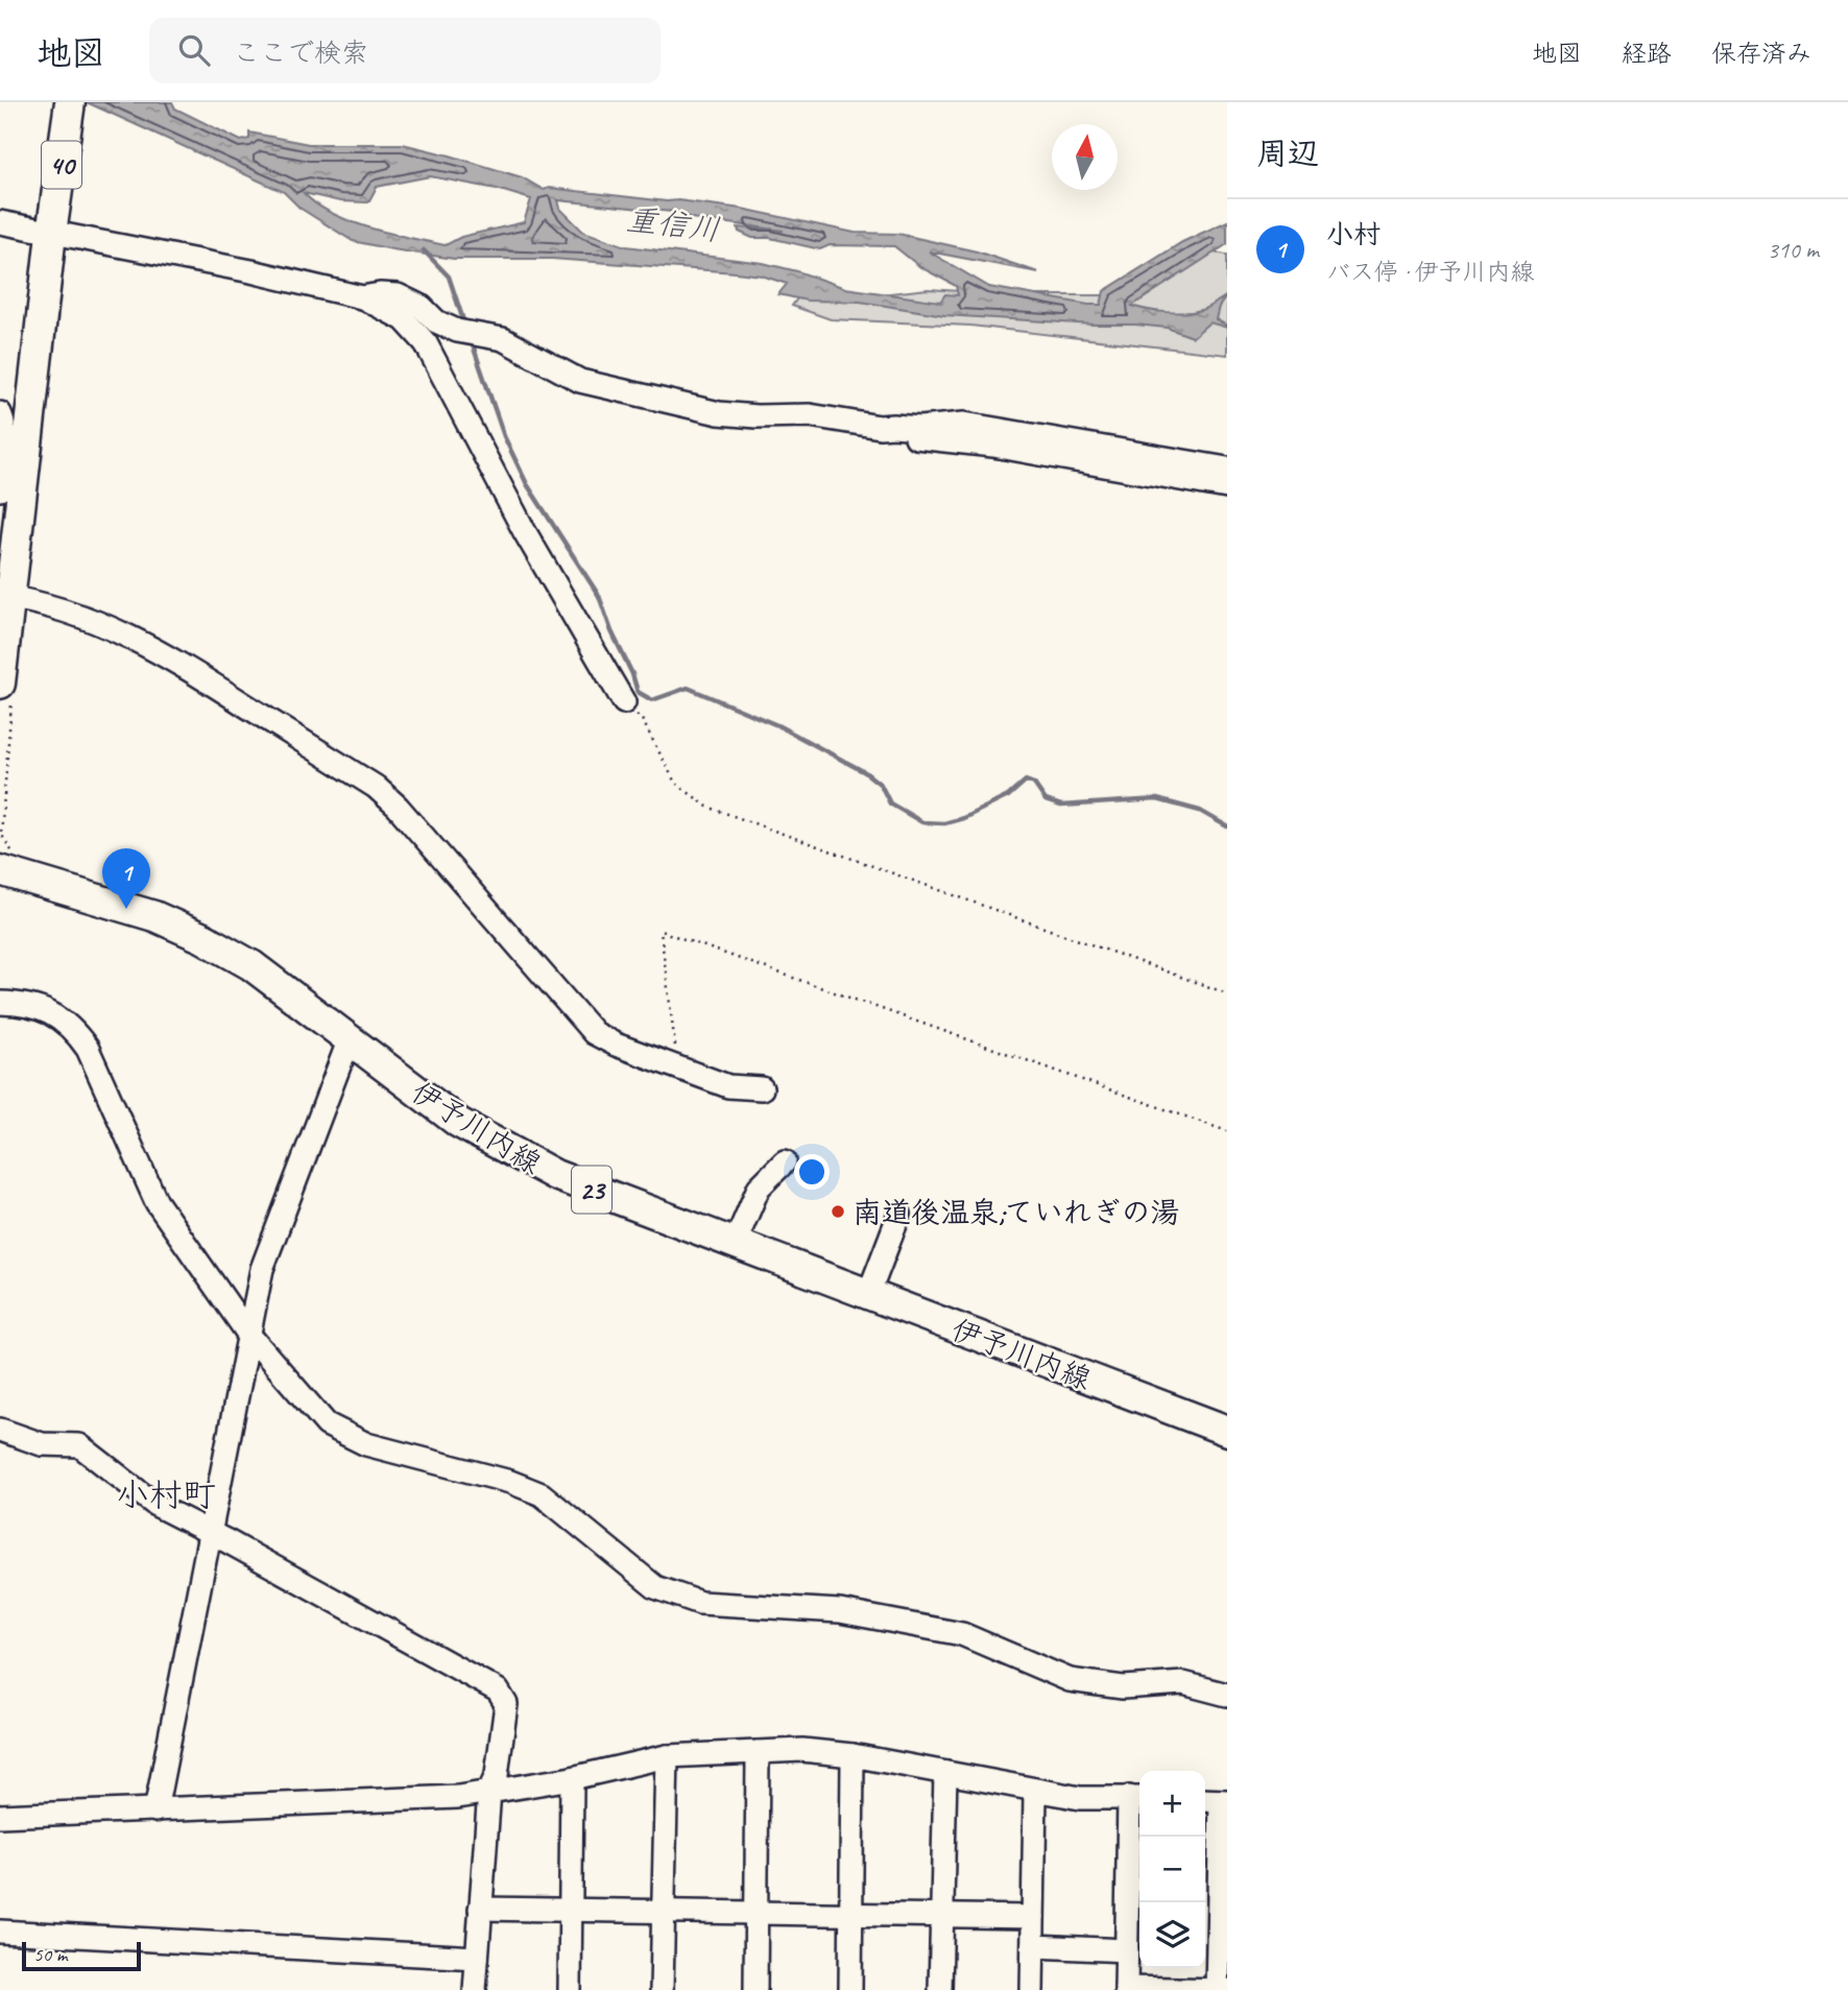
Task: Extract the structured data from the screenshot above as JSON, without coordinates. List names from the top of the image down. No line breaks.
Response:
{"streets":{"main road":["40","伊予川内線","23"]},"districts":["小村町"],"water":["重信川"],"places":["南道後温泉;ていれぎの湯"],"scale_bar":"50 m","north":"top","page":{"header":"地図","search":"ここで検索","nav":["地図","経路","保存済み"],"heading":"周辺","list":[{"mark":"1","name":"小村","note":"バス停 · 伊予川内線","value":"310 m"}],"pins":"1","map_buttons":["+","−"],"scale":"50 m"}}
